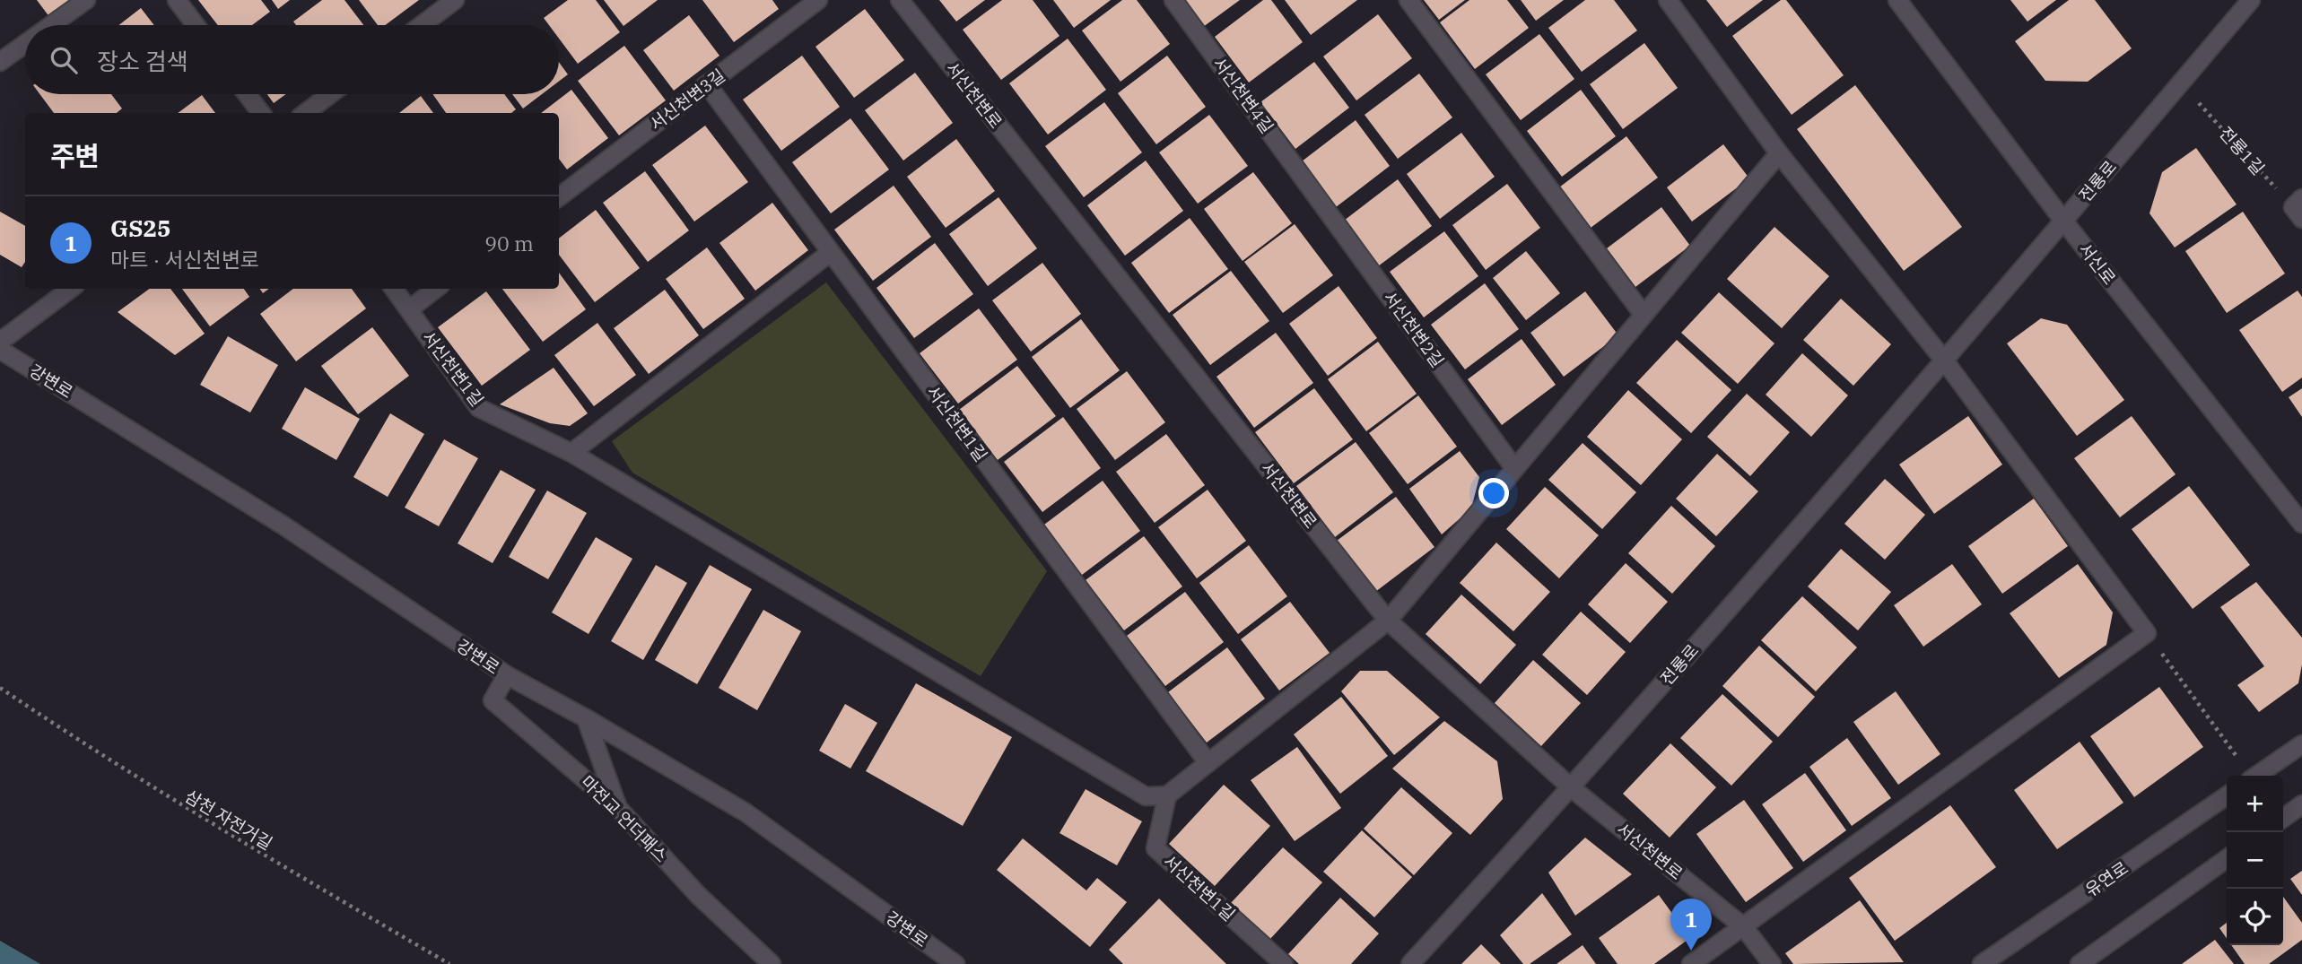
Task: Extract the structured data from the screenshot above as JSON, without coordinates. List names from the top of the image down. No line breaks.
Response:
{"streets":{"street":["서신천변로","서신천변4길","서신천변3길","전룡로","서신로","서신천변2길","서신천변1길","강변로","마전교 언더패스","유연로"],"path":["전룡1길","삼천 자전거길"]},"crossings":[["서신천변로","전룡로"],["서신천변4길","서신천변2길"],["서신천변3길","서신천변1길"],["전룡1길","전룡로"],["전룡로","서신로"],["강변로","마전교 언더패스"]],"page":{"search":"장소 검색","heading":"주변","list":[{"mark":"1","name":"GS25","note":"마트 · 서신천변로","value":"90 m"}],"map_buttons":["+","−"],"pins":"1"}}
